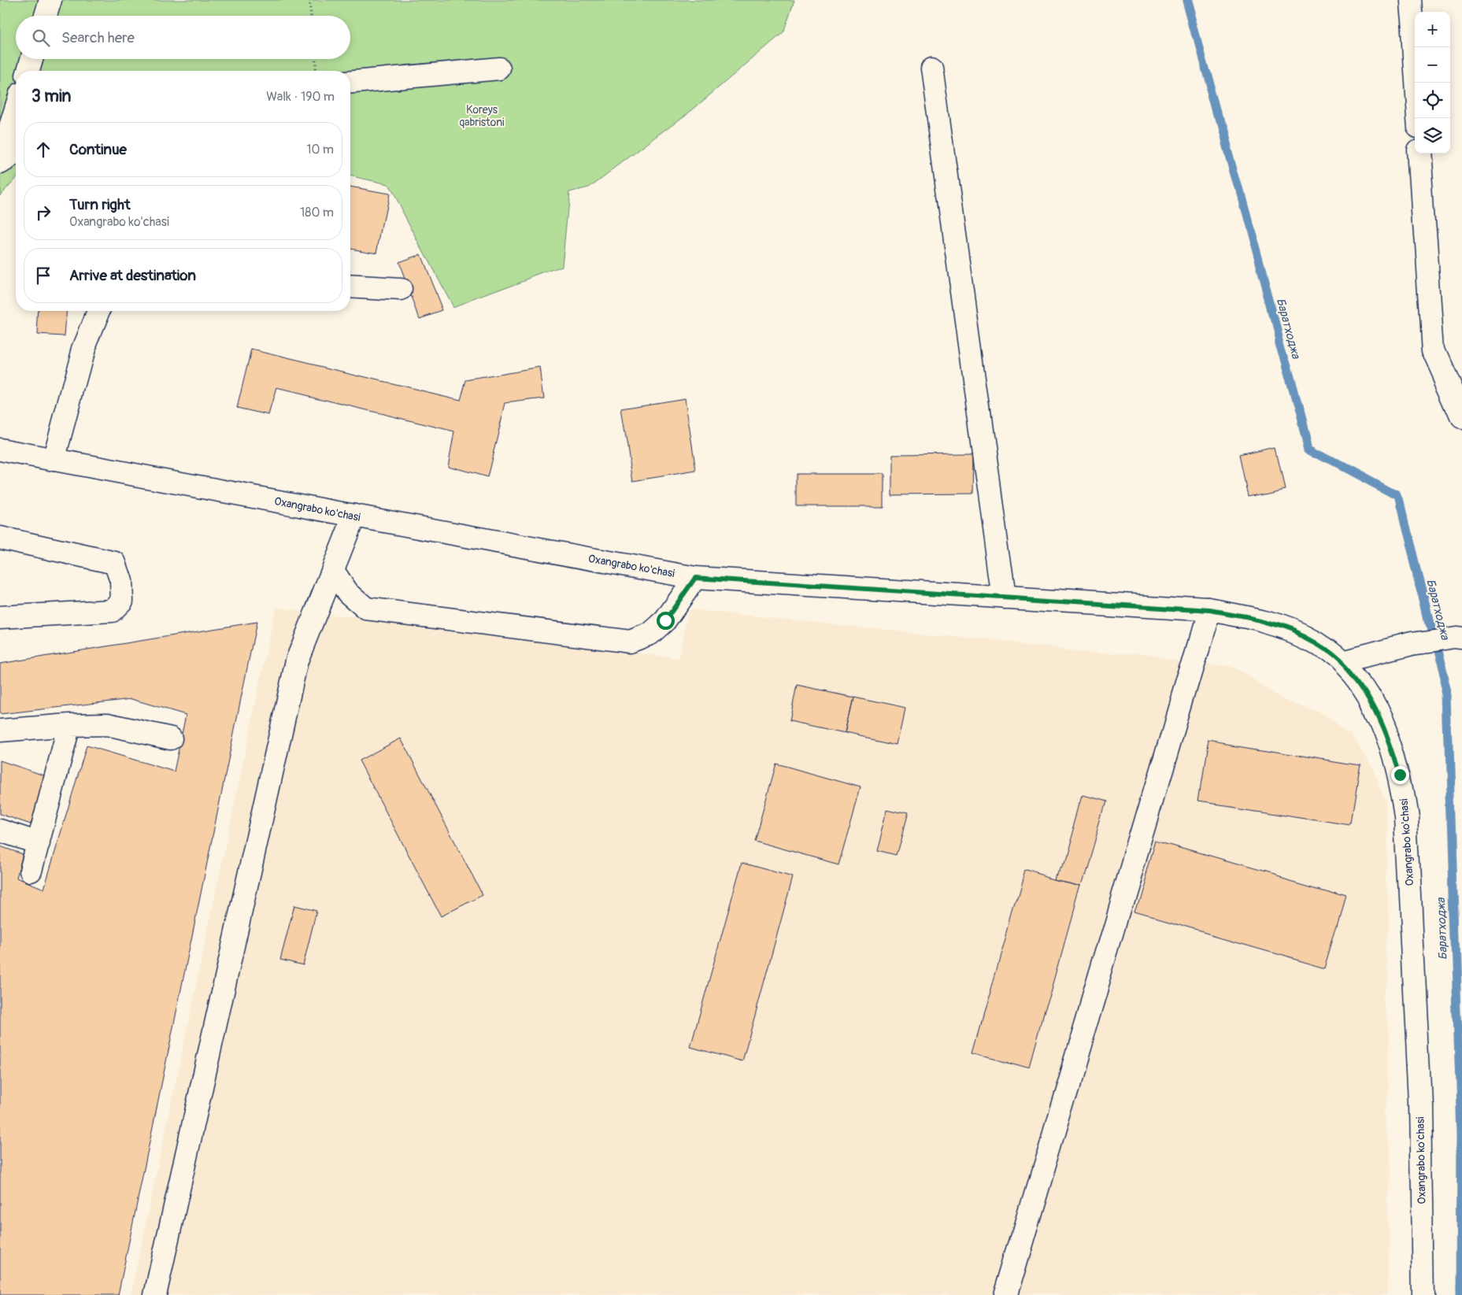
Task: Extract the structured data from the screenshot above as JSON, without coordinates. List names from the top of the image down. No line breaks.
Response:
{"streets":{"main road":["Oxangrabo ko'chasi"]},"water":["Баратходжа"],"parks":["Koreys qabristoni"],"page":{"map_buttons":["+","−"],"search":"Search here","heading":["3 min","Walk · 190 m"],"list":[["Continue","10 m"],["Turn right","Oxangrabo ko'chasi","180 m"],"Arrive at destination"]}}
